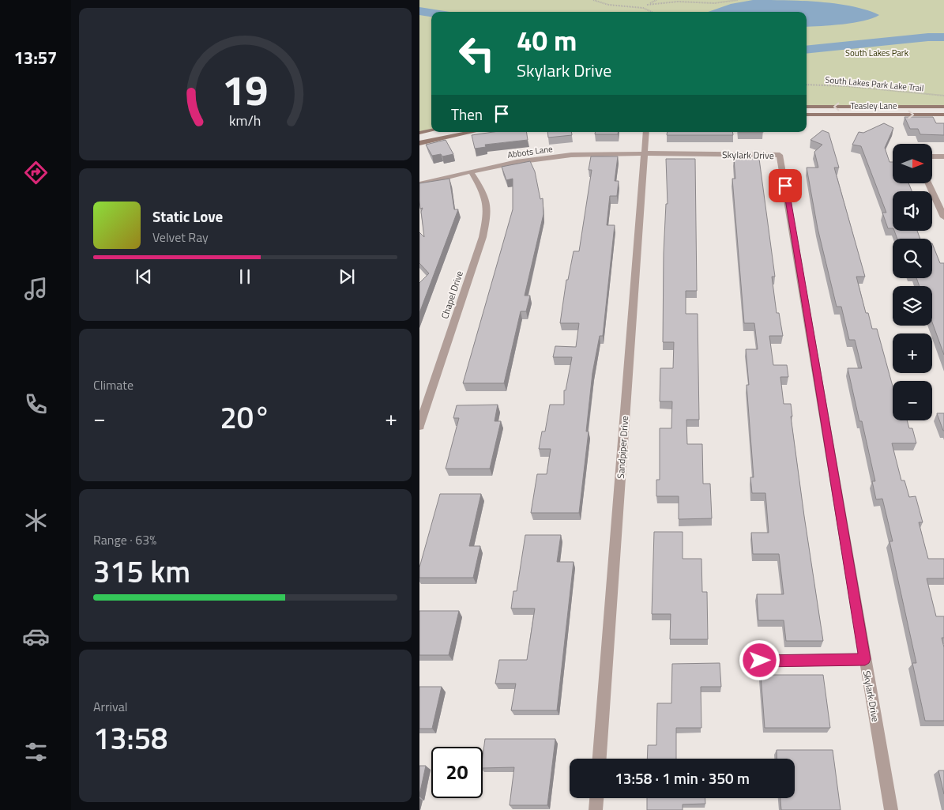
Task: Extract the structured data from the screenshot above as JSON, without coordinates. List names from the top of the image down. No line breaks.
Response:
{"streets":{"main road":["Teasley Lane"],"street":["Abbots Lane","Skylark Drive","Chapel Drive","Sandpiper Drive"],"path":["South Lakes Park Lake Trail"]},"crossings":[["Abbots Lane","Skylark Drive"],["Abbots Lane","Chapel Drive"],["Abbots Lane","Sandpiper Drive"],["Skylark Drive","Sandpiper Drive"]],"parks":["South Lakes Park"],"north":"right","page":{"tabs":"13:57","turn":["40 m","Skylark Drive"],"then":"Then","map_buttons":["+","−"],"song":["Static Love","Velvet Ray"],"tile":["Climate",["Range · 63%","315 km"],["Arrival","13:58"]],"heat":["−","20°","+"],"limit":"20","trip":"13:58 · 1 min · 350 m","gauge":["19","km/h"]}}
